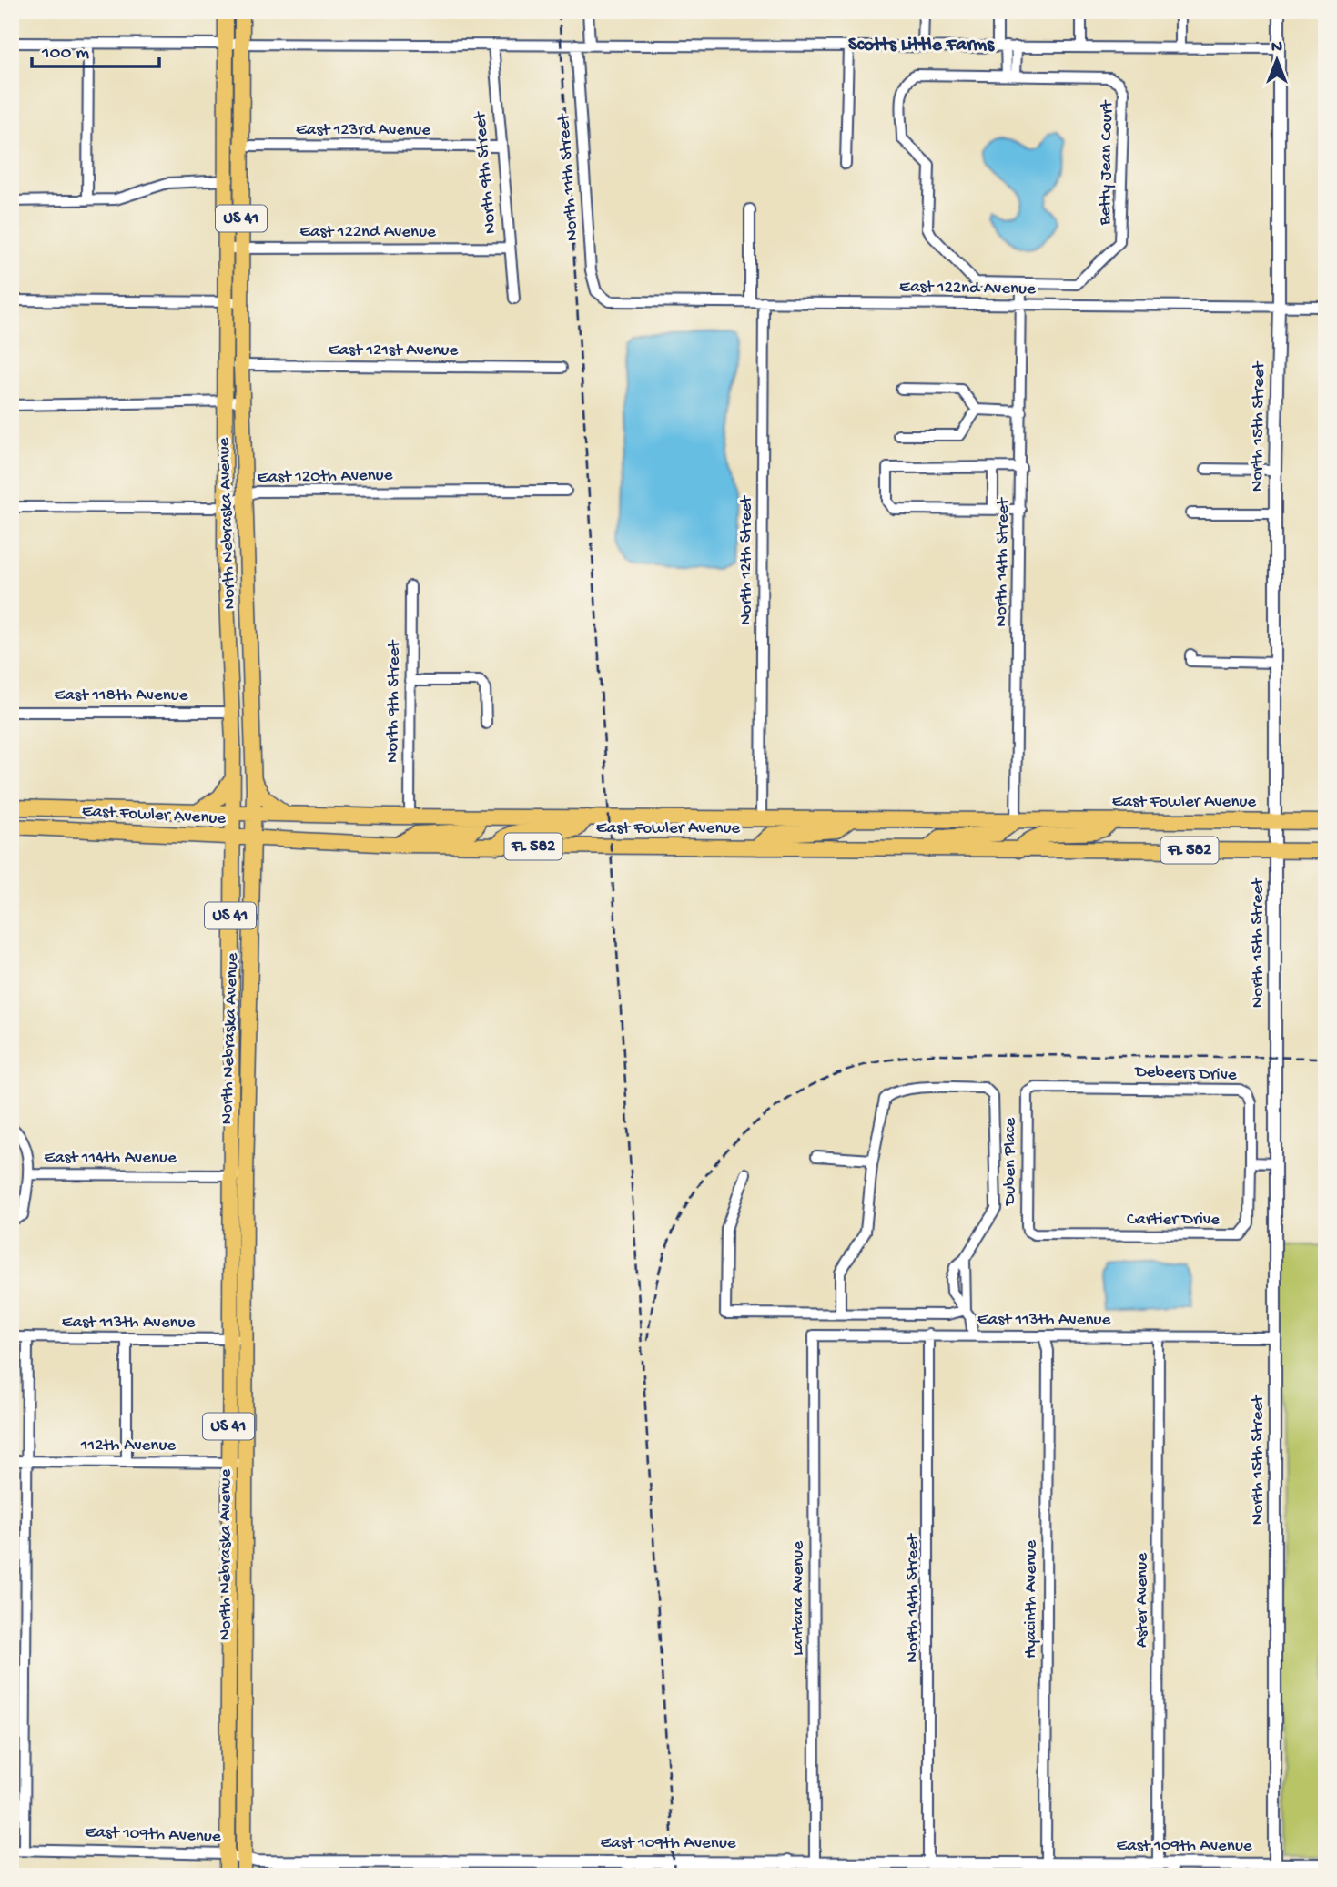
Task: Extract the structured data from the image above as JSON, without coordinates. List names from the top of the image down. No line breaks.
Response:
{"streets":{"main road":["US 41","North Nebraska Avenue","East Fowler Avenue","FL 582"],"street":["East 123rd Avenue","Betty Jean Court","North 9th Street","North 11th Street","East 122nd Avenue","East 121st Avenue","North 15th Street","East 120th Avenue","North 12th Street","North 14th Street","East 118th Avenue","Debeers Drive","East 114th Avenue","Duben Place","Cartier Drive","East 113th Avenue","112th Avenue","Lantana Avenue","Hyacinth Avenue","Aster Avenue","East 109th Avenue"]},"crossings":[["East 123rd Avenue","North 9th Street"],["East 123rd Avenue","North Nebraska Avenue"],["North 9th Street","East 122nd Avenue"],["North 9th Street","East Fowler Avenue"],["North 11th Street","East 122nd Avenue"],["East 122nd Avenue","North 15th Street"],["East 122nd Avenue","North Nebraska Avenue"],["East 122nd Avenue","North 12th Street"],["East 122nd Avenue","North 14th Street"],["East 121st Avenue","North Nebraska Avenue"],["North 15th Street","East Fowler Avenue"],["North 15th Street","East 113th Avenue"],["North 15th Street","East 109th Avenue"],["East 120th Avenue","North Nebraska Avenue"],["North Nebraska Avenue","East 118th Avenue"],["North Nebraska Avenue","East Fowler Avenue"],["North Nebraska Avenue","East 114th Avenue"],["North Nebraska Avenue","East 113th Avenue"],["North Nebraska Avenue","112th Avenue"],["North Nebraska Avenue","East 109th Avenue"],["North 12th Street","East Fowler Avenue"],["North 14th Street","East Fowler Avenue"],["North 14th Street","East 113th Avenue"],["North 14th Street","East 109th Avenue"],["Debeers Drive","Duben Place"],["Debeers Drive","Cartier Drive"],["Duben Place","Cartier Drive"],["East 113th Avenue","Lantana Avenue"],["East 113th Avenue","Hyacinth Avenue"],["East 113th Avenue","Aster Avenue"],["Lantana Avenue","East 109th Avenue"],["Hyacinth Avenue","East 109th Avenue"],["Aster Avenue","East 109th Avenue"]],"districts":["Scotts Little Farms"],"scale_bar":"100 m","north":"top"}
